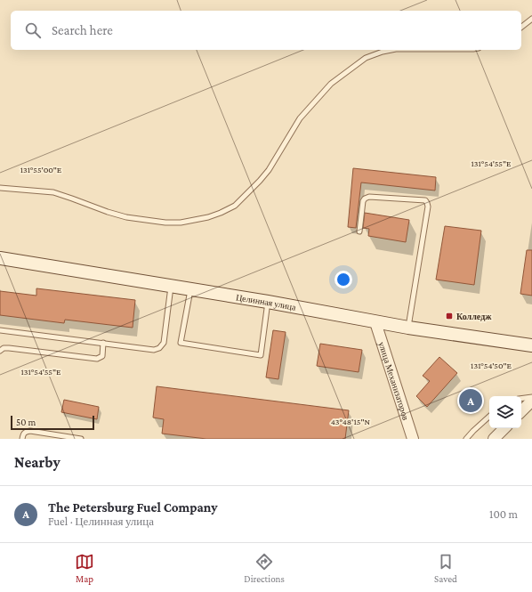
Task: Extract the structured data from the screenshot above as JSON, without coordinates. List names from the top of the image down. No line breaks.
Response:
{"streets":{"main road":["Целинная улица"],"street":["улица Механизаторов"]},"crossings":[["Целинная улица","улица Механизаторов"]],"places":{"transit":["Колледж"]},"scale_bar":"50 m","page":{"search":"Search here","pins":"A","scale":"50 m","heading":"Nearby","list":[{"mark":"A","name":"The Petersburg Fuel Company","note":"Fuel · Целинная улица","value":"100 m"}],"nav":["Map","Directions","Saved"]},"coordinates":["131°54'55\"E","131°55'00\"E","131°54'50\"E","43°48'15\"N"]}
